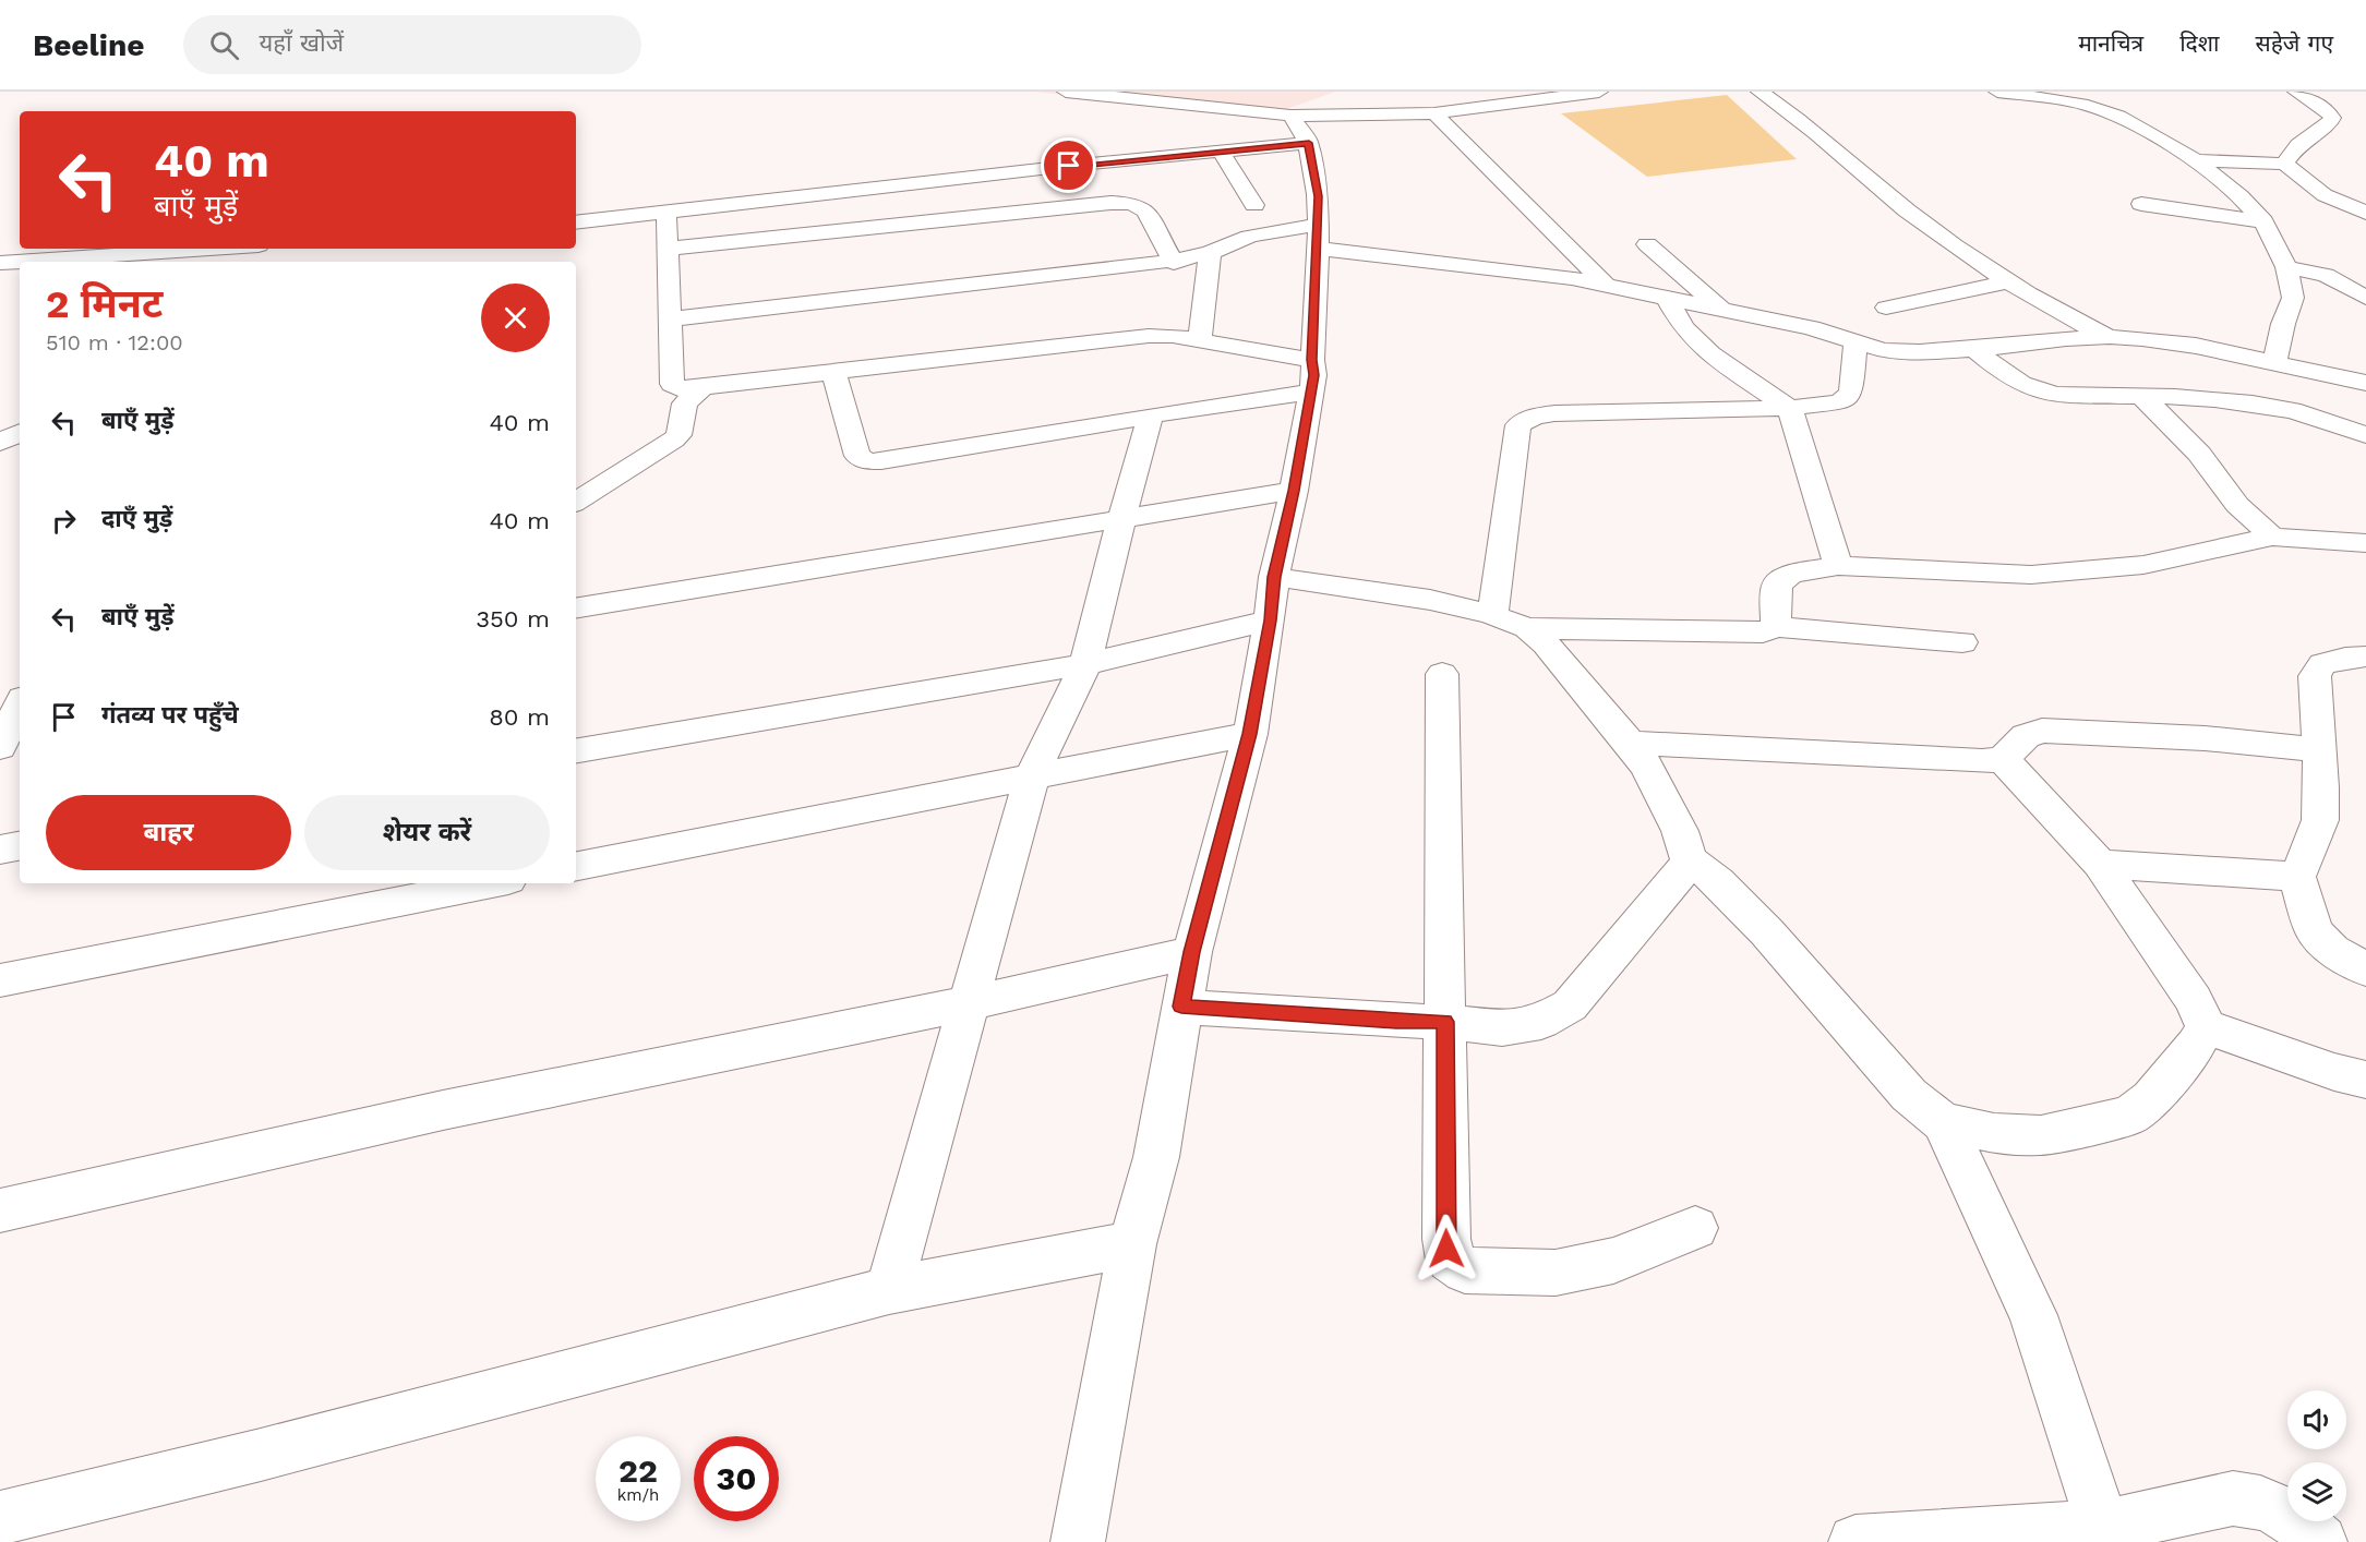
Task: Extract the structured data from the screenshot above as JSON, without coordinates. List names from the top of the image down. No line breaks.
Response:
{"page":{"header":"Beeline","search":"यहाँ खोजें","nav":["मानचित्र","दिशा","सहेजे गए"],"turn":["40 m","बाएँ मुड़ें"],"heading":["2 मिनट","510 m · 12:00"],"list":[{"name":"बाएँ मुड़ें","value":"40 m"},{"name":"दाएँ मुड़ें","value":"40 m"},{"name":"बाएँ मुड़ें","value":"350 m"},{"name":"गंतव्य पर पहुँचे","value":"80 m"}],"buttons":["बाहर","शेयर करें"],"speed":"22 km/h","limit":"30"}}
